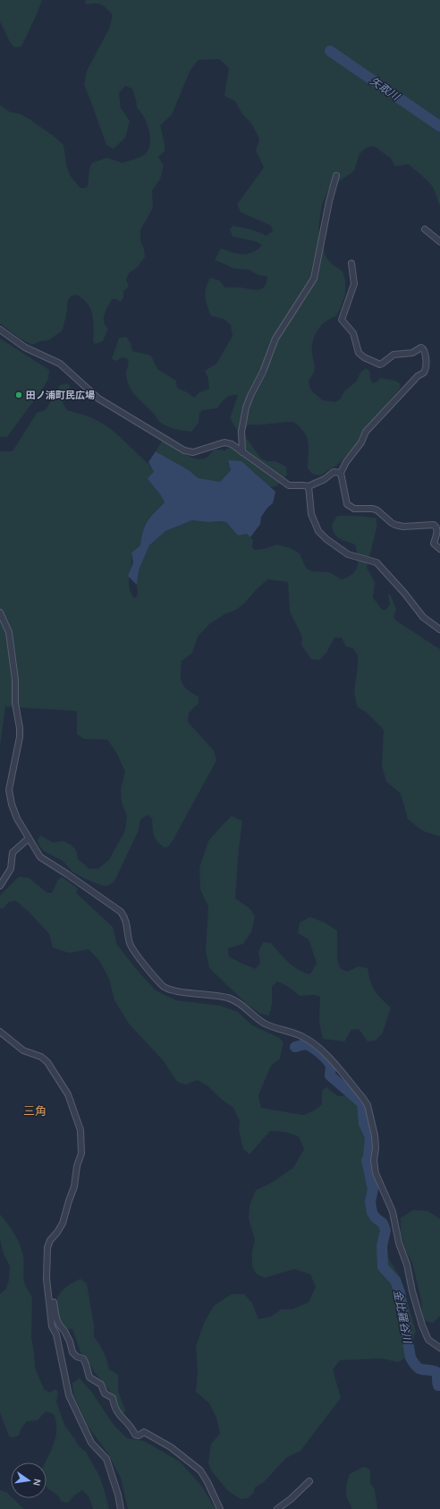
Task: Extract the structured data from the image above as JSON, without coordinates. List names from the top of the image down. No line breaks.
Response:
{"districts":["三角"],"water":["矢取川","金比羅谷川"],"places":["田ノ浦町民広場"],"north":"right"}
